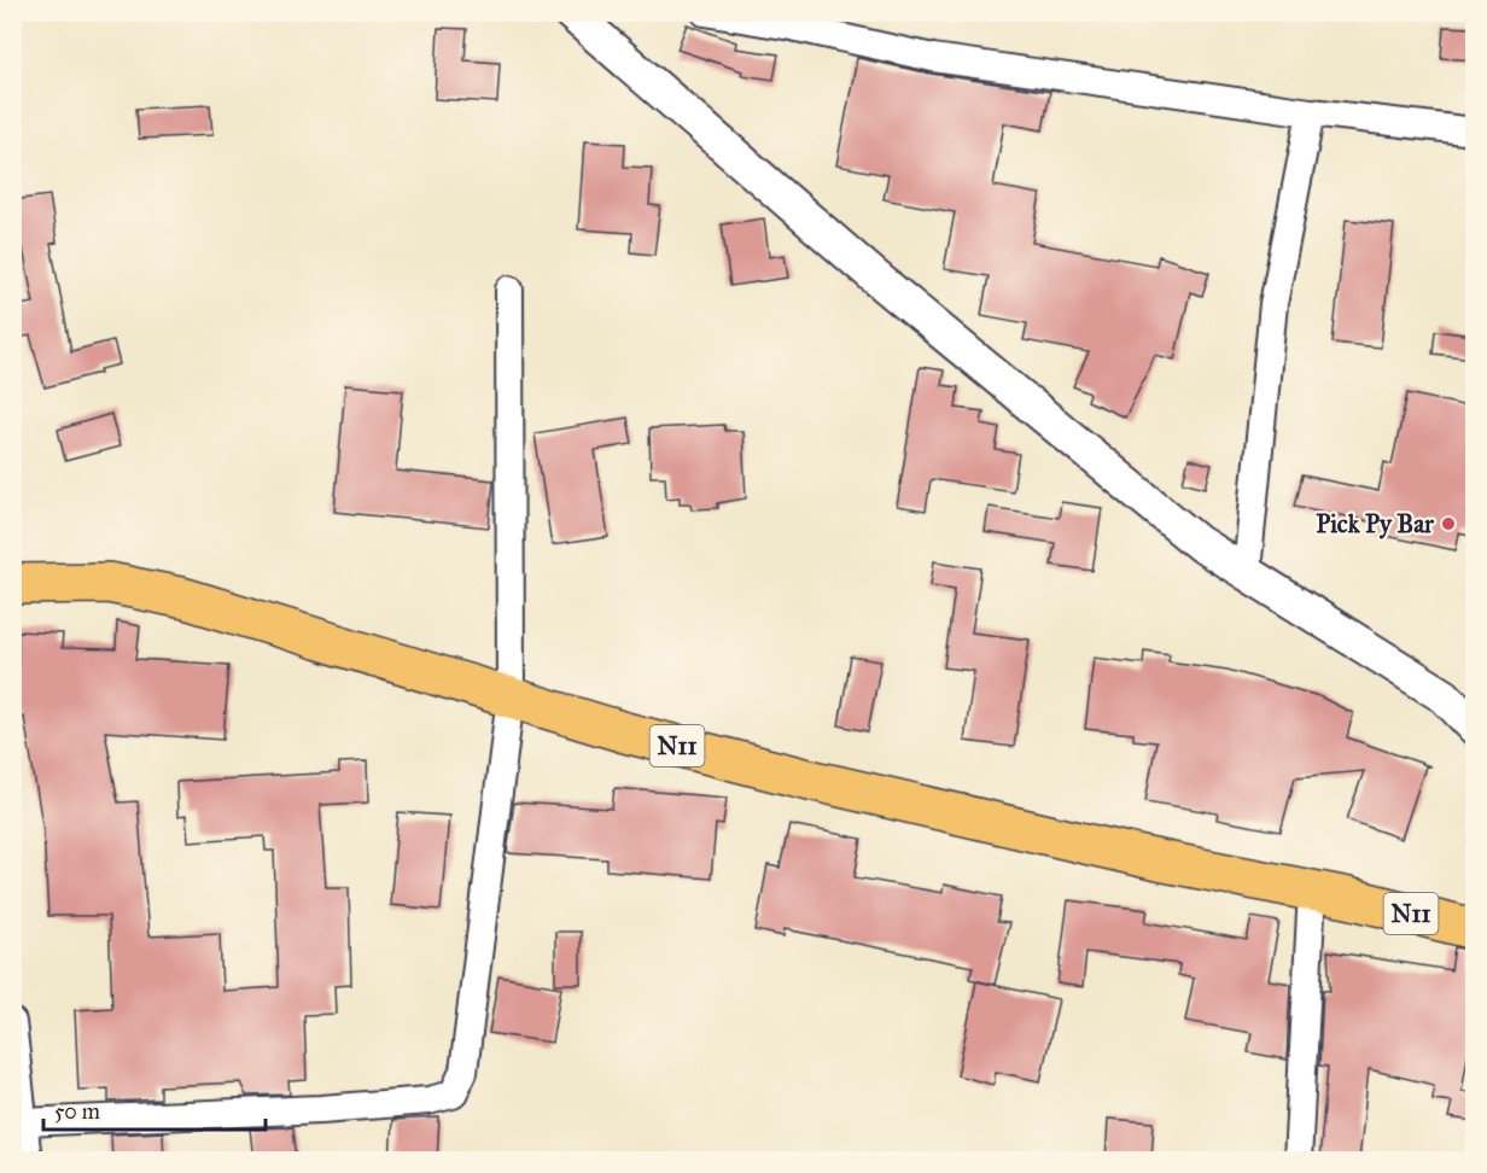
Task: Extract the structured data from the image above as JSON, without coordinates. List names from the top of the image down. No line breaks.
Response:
{"streets":{"highway":["N11"]},"places":["Pick Py Bar"],"scale_bar":"50 m"}
